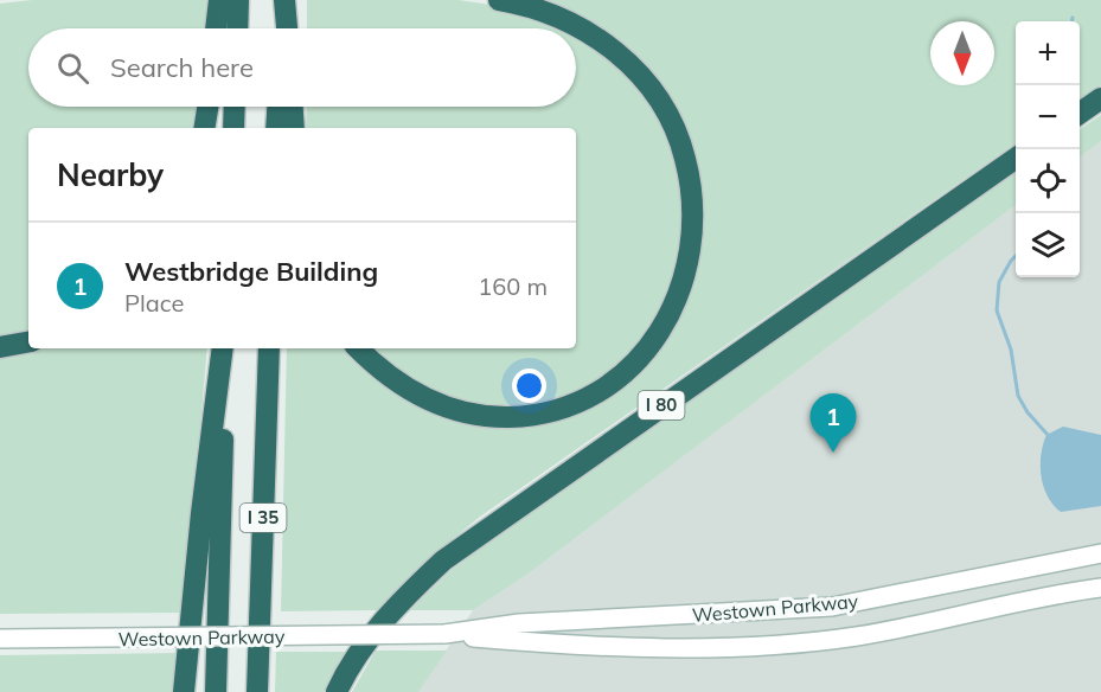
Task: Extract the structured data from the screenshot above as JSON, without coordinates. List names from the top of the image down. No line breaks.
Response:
{"streets":{"highway":["I 80","I 35"],"street":["Westown Parkway"]},"north":"bottom","page":{"map_buttons":["+","−"],"search":"Search here","heading":"Nearby","list":[{"mark":"1","name":"Westbridge Building","note":"Place","value":"160 m"}],"pins":"1"}}
